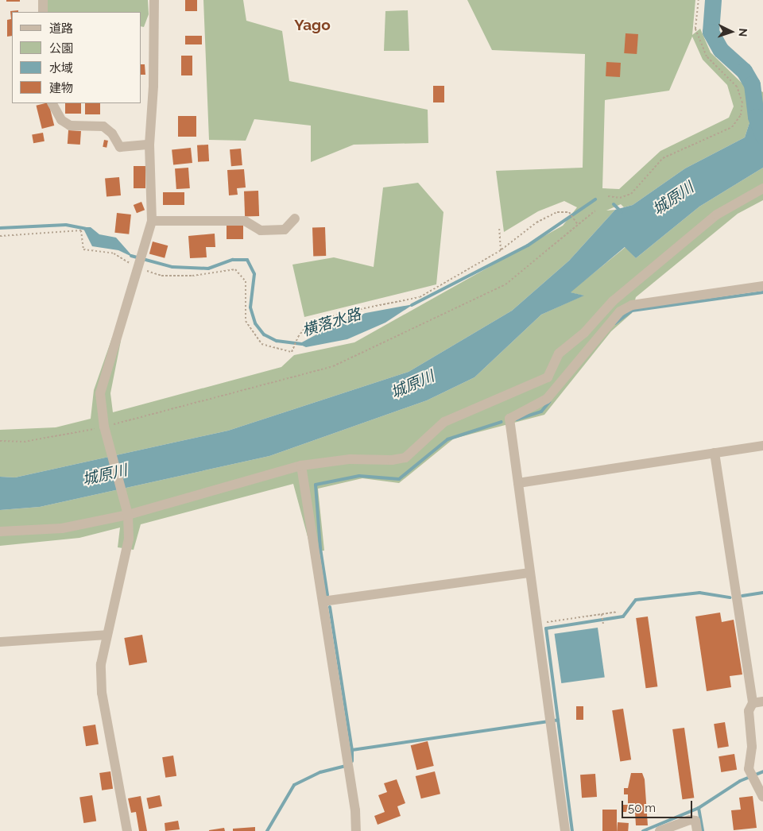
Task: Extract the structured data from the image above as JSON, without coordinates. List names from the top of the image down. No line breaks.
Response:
{"districts":["Yago"],"water":["城原川","横落水路"],"legend":["道路","公園","水域","建物"],"scale_bar":"50 m","north":"right"}
